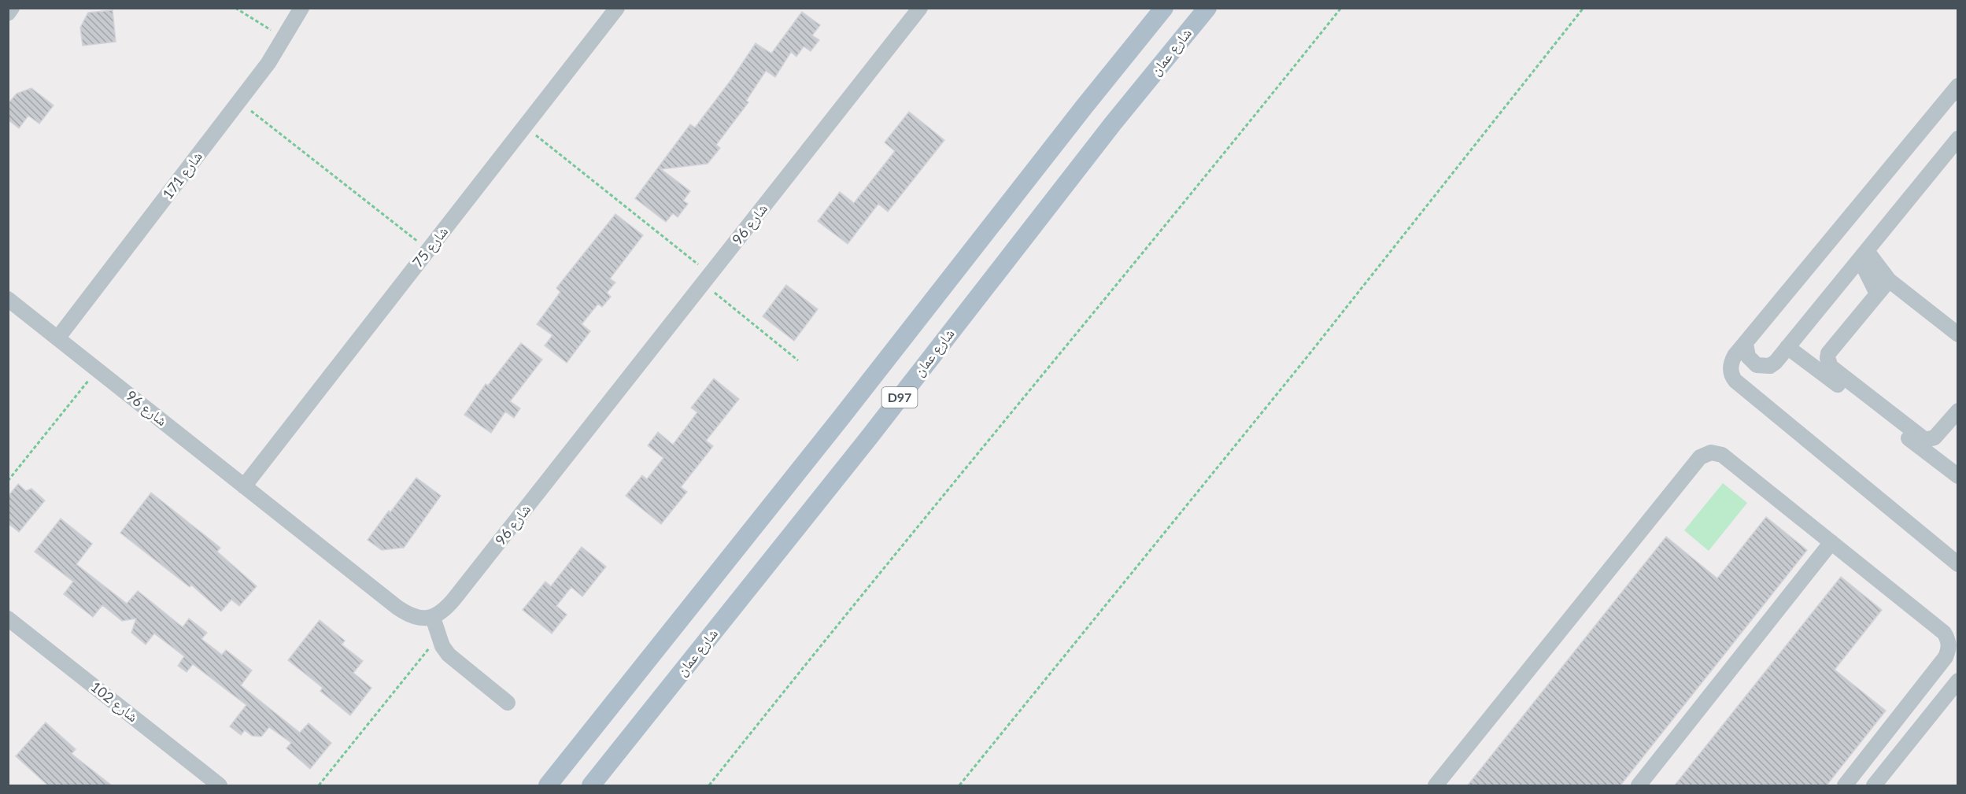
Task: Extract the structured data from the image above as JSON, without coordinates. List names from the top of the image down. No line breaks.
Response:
{"streets":{"main road":["شارع عمان","D97"],"street":["شارع 171","شارع 96","شارع 75","شارع 102"]},"crossings":[["شارع 171","شارع 96"],["شارع 96","شارع 75"]]}
